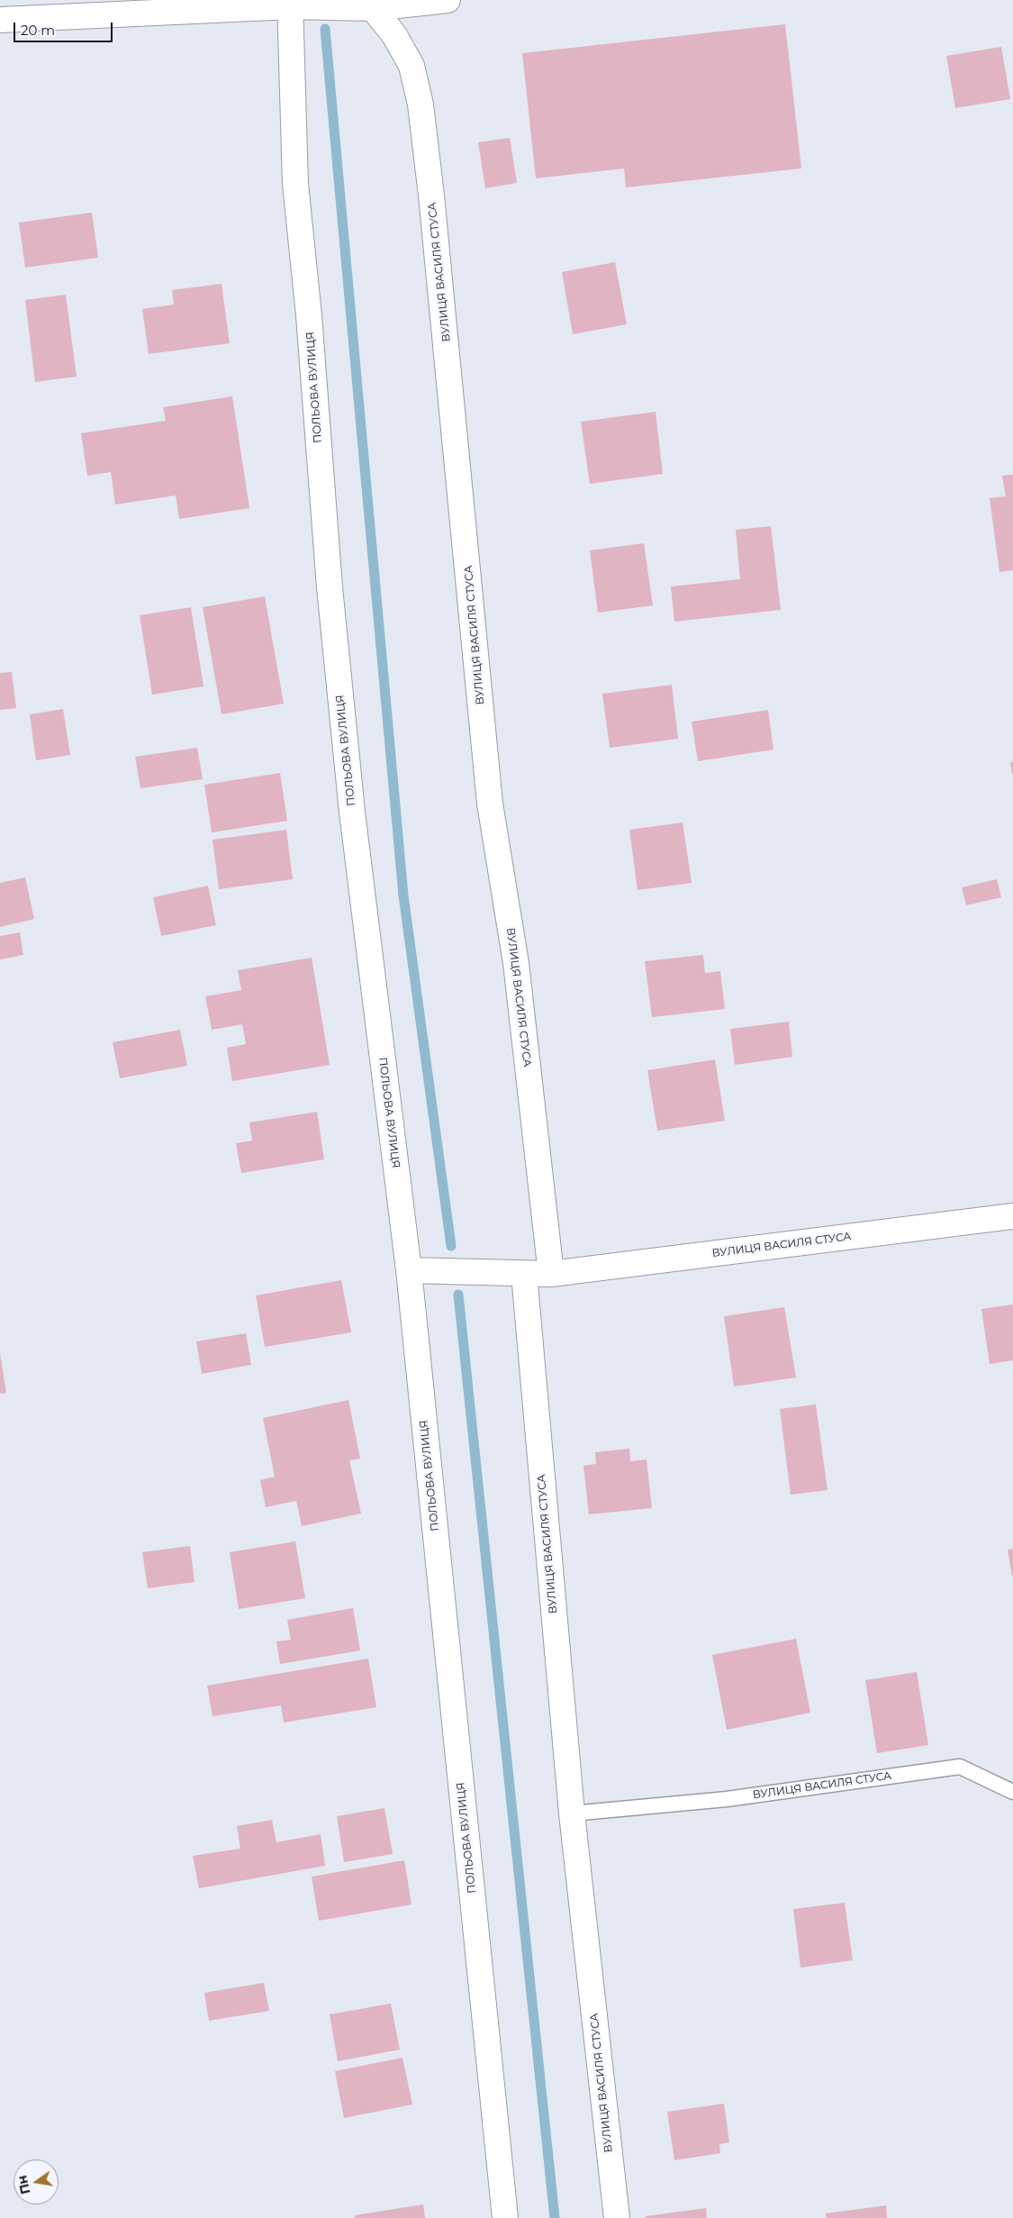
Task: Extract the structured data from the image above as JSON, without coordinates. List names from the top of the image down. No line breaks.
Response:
{"streets":{"street":["ВУЛИЦЯ ВАСИЛЯ СТУСА","ПОЛЬОВА ВУЛИЦЯ"]},"crossings":[["ВУЛИЦЯ ВАСИЛЯ СТУСА","ПОЛЬОВА ВУЛИЦЯ"]],"scale_bar":"20 m","north":"left"}
